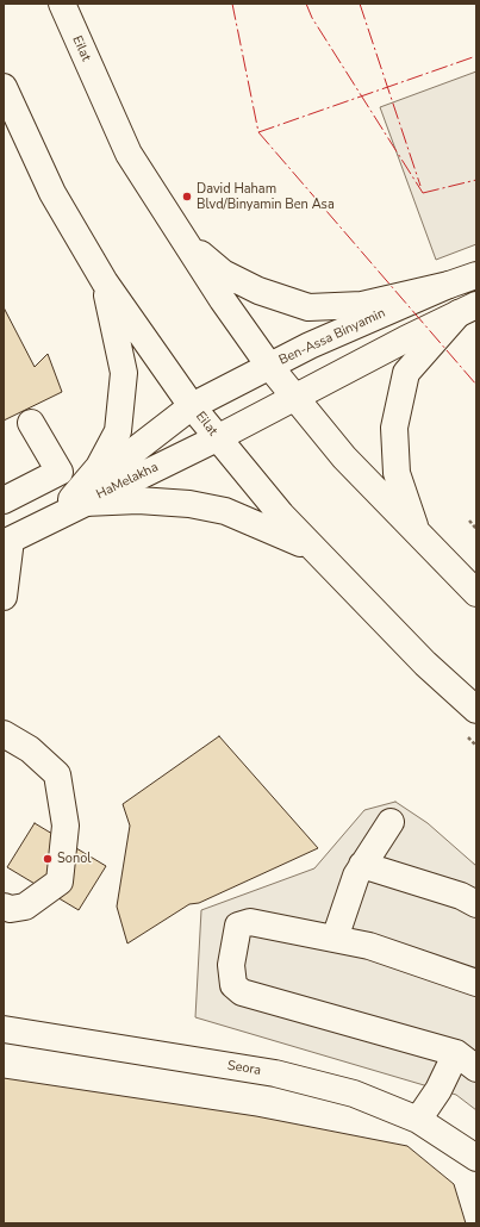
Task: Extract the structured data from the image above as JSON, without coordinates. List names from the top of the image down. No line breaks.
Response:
{"streets":{"main road":["Eilat","Ben-Assa Binyamin","HaMelakha","Seora"]},"crossings":[["Eilat","Ben-Assa Binyamin"],["Eilat","HaMelakha"],["Ben-Assa Binyamin","HaMelakha"]],"places":["David Haham Blvd/Binyamin Ben Asa","Sonol"]}
